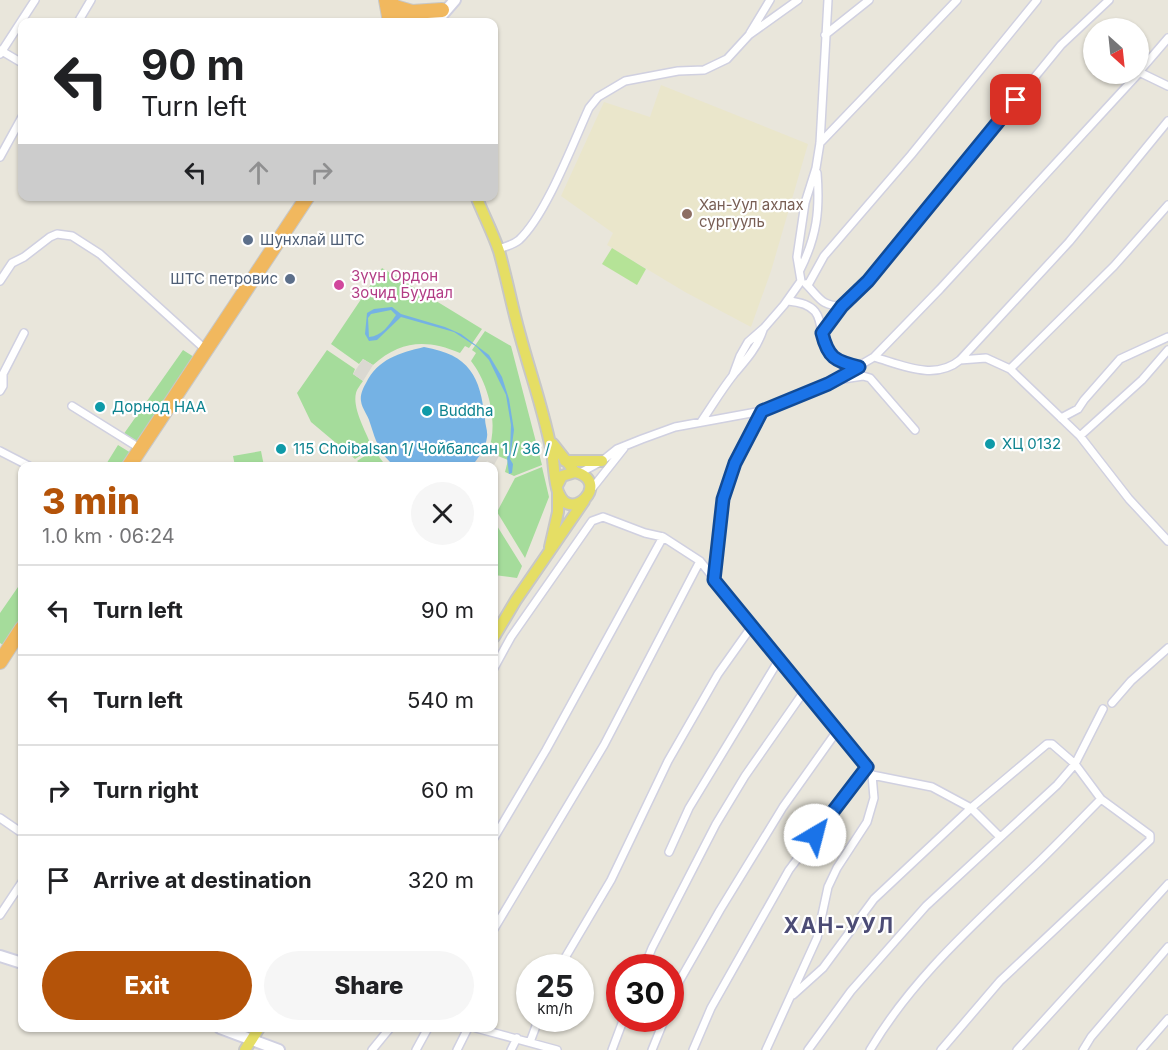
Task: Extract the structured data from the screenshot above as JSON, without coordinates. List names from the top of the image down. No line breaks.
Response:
{"districts":["ХАН-УУЛ"],"places":["Хан-Уул ахлах сургууль","Шунхлай ШТС","ШТС петровис","Зүүн Ордон Зочид Буудал","Дорнод НАА","Buddha","ХЦ 0132","115 Choibalsan 1/ Чойбалсан 1 / 36 /"],"north":"bottom right","page":{"turn":["90 m","Turn left"],"heading":["3 min","1.0 km · 06:24"],"list":[{"name":"Turn left","value":"90 m"},{"name":"Turn left","value":"540 m"},{"name":"Turn right","value":"60 m"},{"name":"Arrive at destination","value":"320 m"}],"buttons":["Exit","Share"],"speed":"25 km/h","limit":"30"}}
